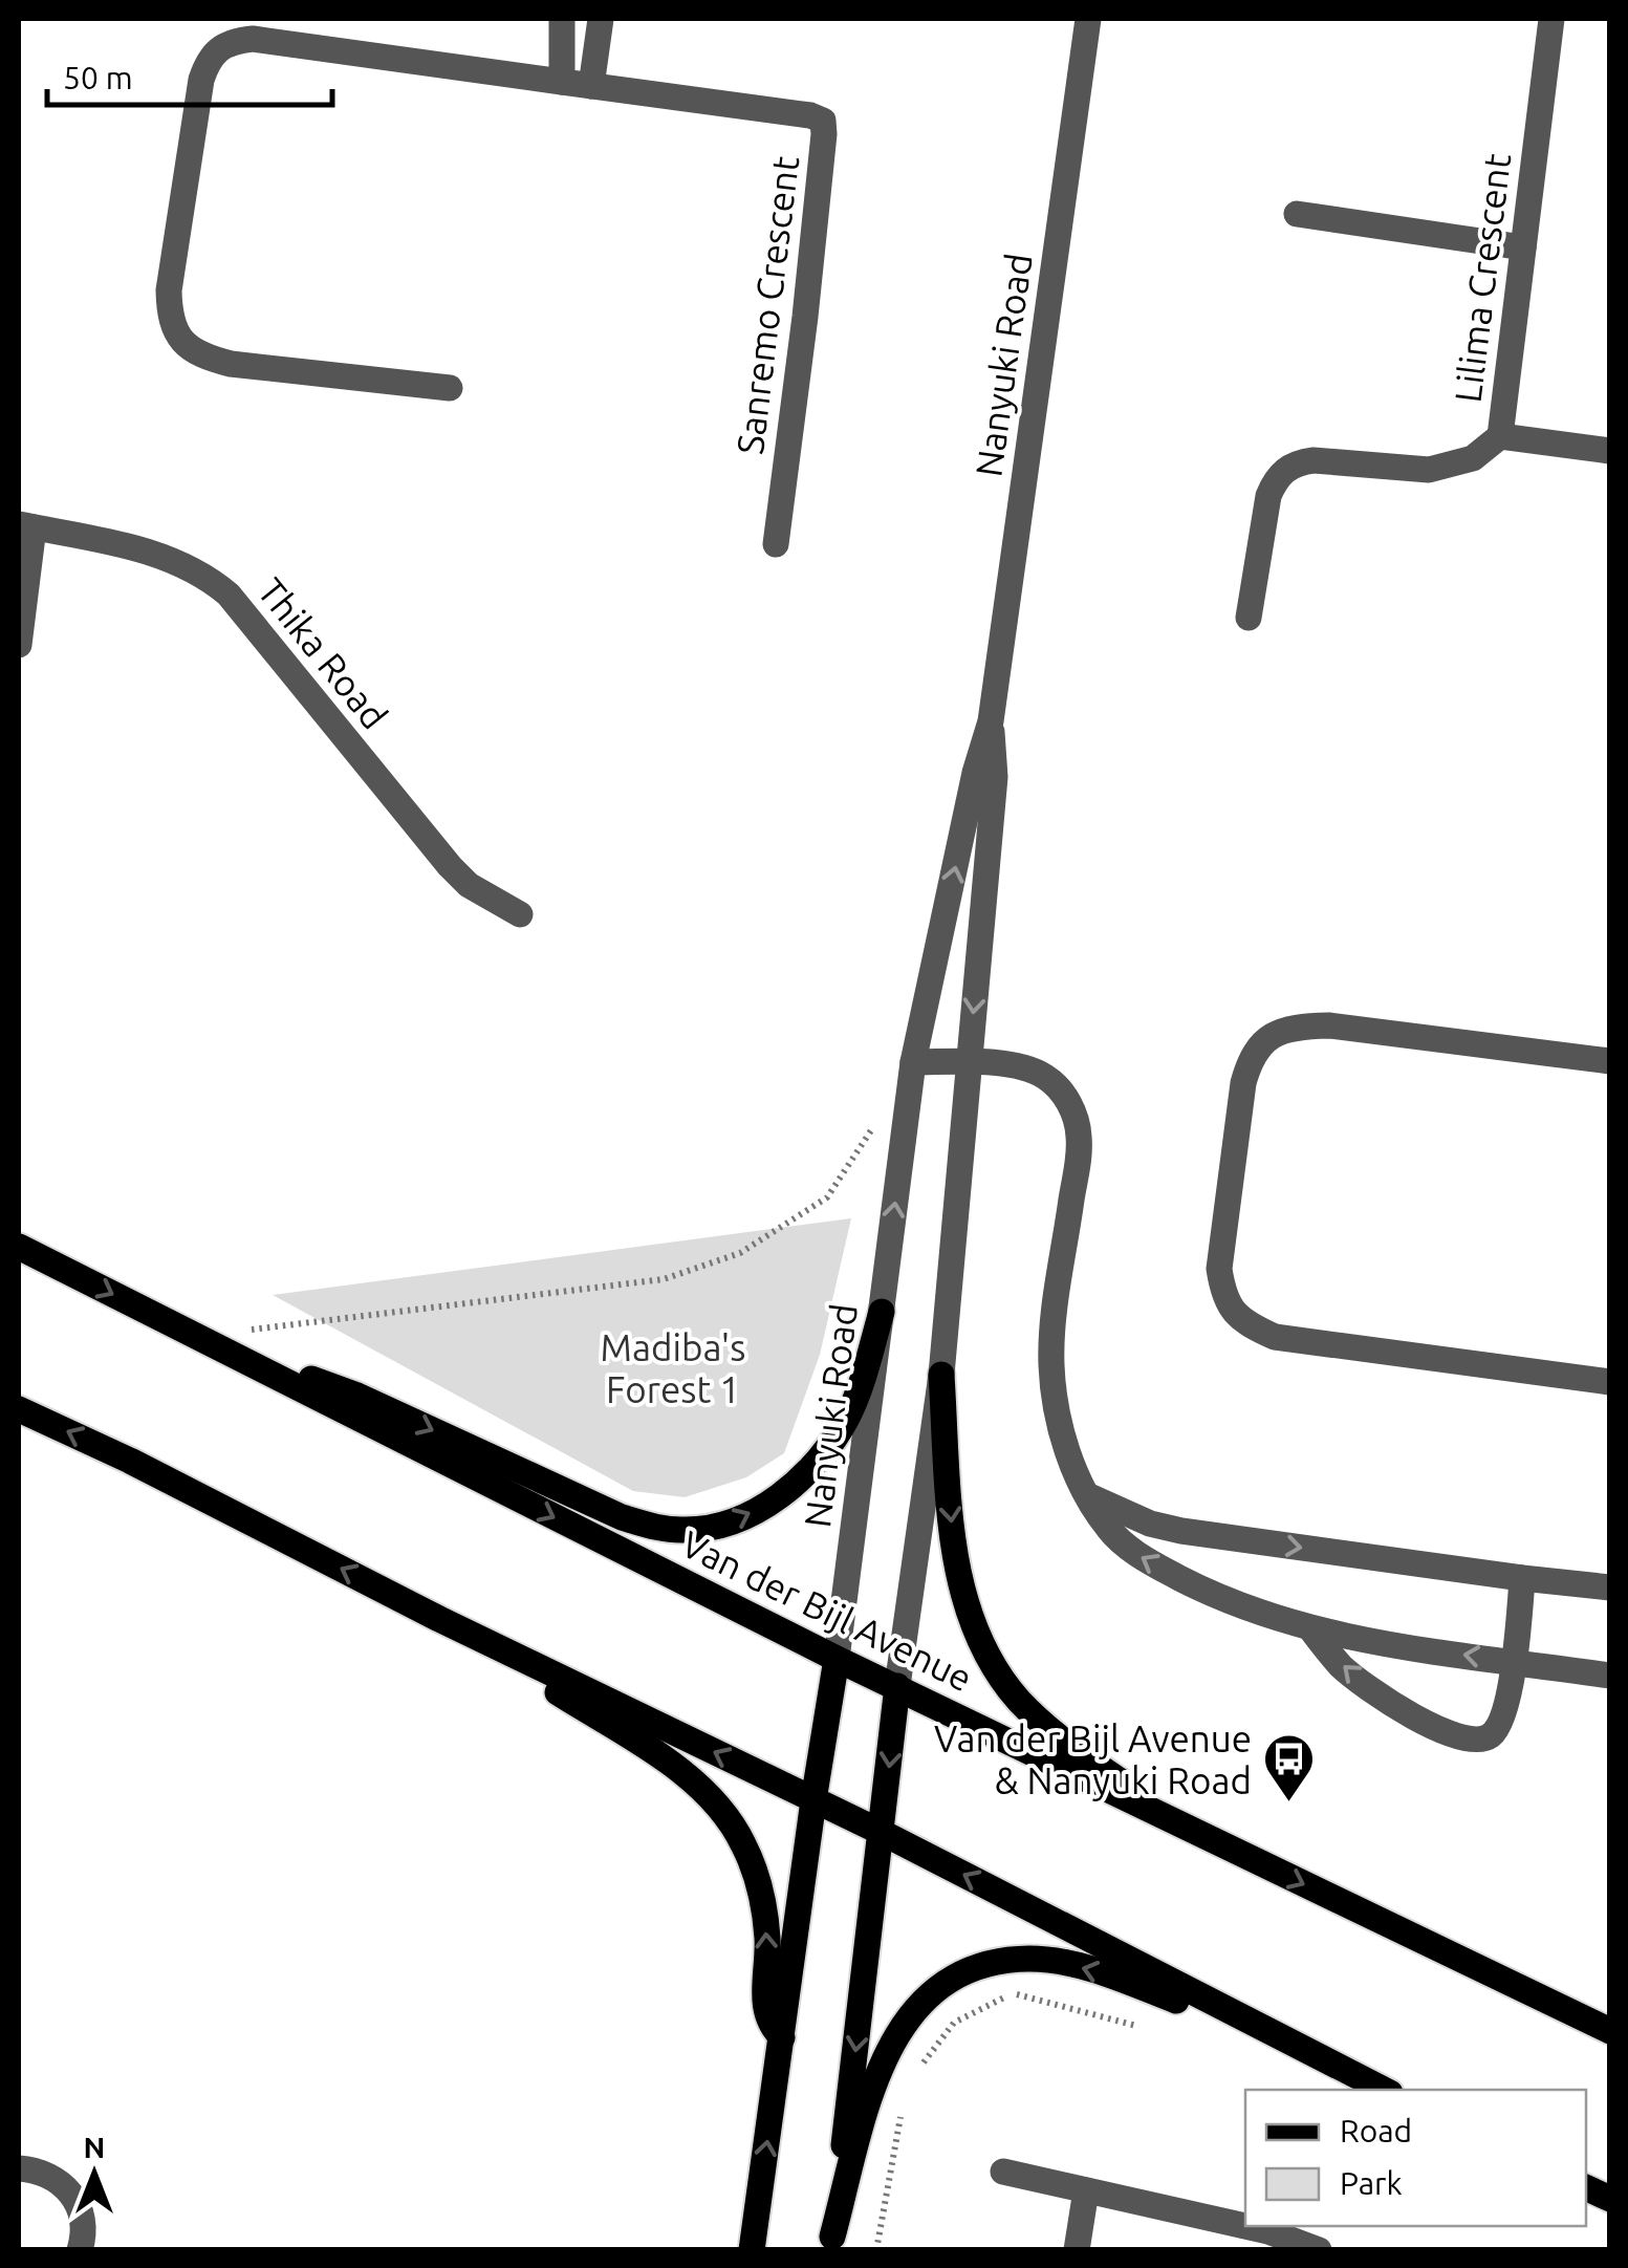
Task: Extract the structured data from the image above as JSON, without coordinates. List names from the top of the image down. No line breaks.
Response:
{"streets":{"main road":["Nanyuki Road","Van der Bijl Avenue"],"street":["Lilima Crescent","Sanremo Crescent","Thika Road"]},"crossings":[["Nanyuki Road","Van der Bijl Avenue"]],"parks":["Madiba's Forest 1"],"places":{"bus stop":["Van der Bijl Avenue & Nanyuki Road"]},"legend":["Road","Park"],"scale_bar":"50 m","north":"top"}
